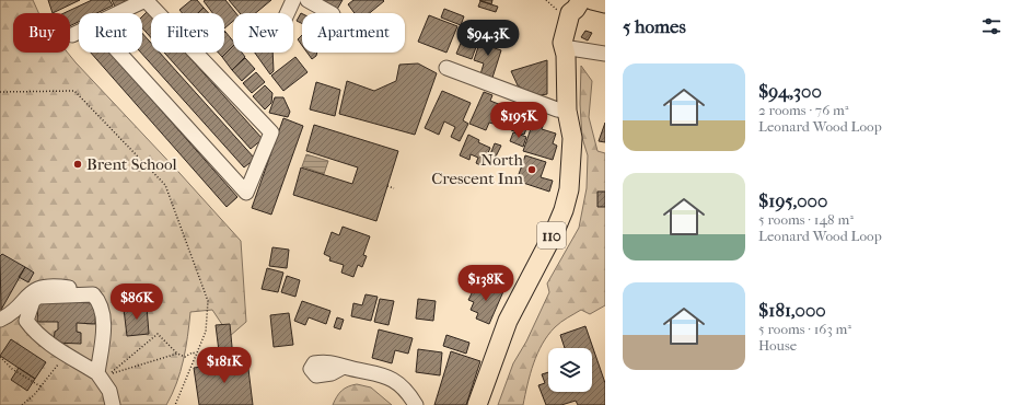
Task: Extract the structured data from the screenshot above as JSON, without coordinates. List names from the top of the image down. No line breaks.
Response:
{"streets":{"main road":["110"]},"places":["Brent School","North Crescent Inn"],"page":{"heading":"5 homes","chip":["Buy","Rent","Filters","New","Apartment"],"price":["$94.3K","$195K","$138K","$86K","$181K"],"list":[{"name":"$94,300","note":"2 rooms · 76 m² · Leonard Wood Loop"},{"name":"$195,000","note":"5 rooms · 148 m² · Leonard Wood Loop"},{"name":"$181,000","note":"5 rooms · 163 m² · House"}]}}
